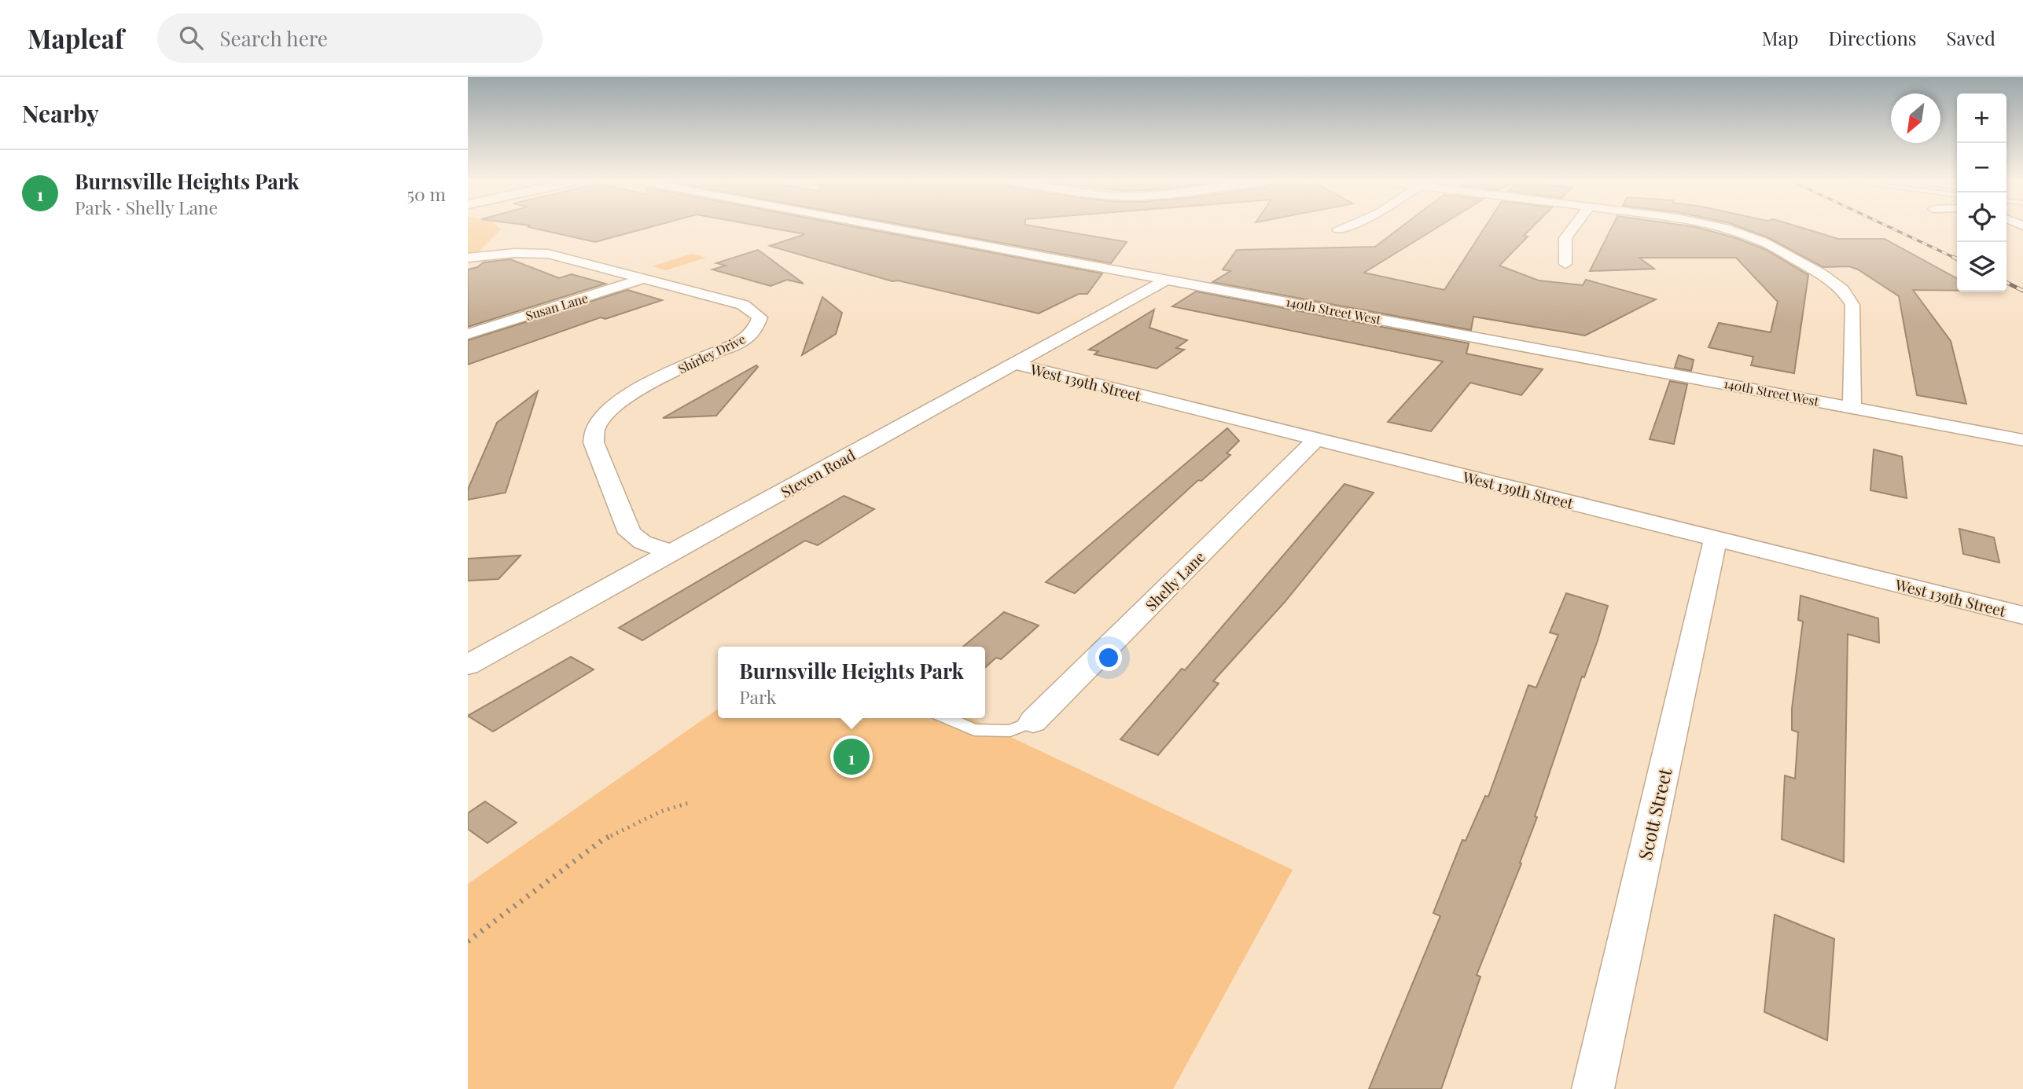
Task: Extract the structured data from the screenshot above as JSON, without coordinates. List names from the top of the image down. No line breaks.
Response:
{"streets":{"street":["Susan Lane","140th Street West","Shirley Drive","West 139th Street","Steven Road","Shelly Lane","Scott Street"]},"crossings":[["Susan Lane","Shirley Drive"],["140th Street West","Steven Road"],["Shirley Drive","Steven Road"],["West 139th Street","Steven Road"],["West 139th Street","Shelly Lane"],["West 139th Street","Scott Street"]],"north":"bottom left","page":{"header":"Mapleaf","search":"Search here","nav":["Map","Directions","Saved"],"heading":"Nearby","map_buttons":["+","−"],"list":[{"mark":"1","name":"Burnsville Heights Park","note":"Park · Shelly Lane","value":"50 m"}],"popup":["Burnsville Heights Park","Park"],"pins":"1"}}
